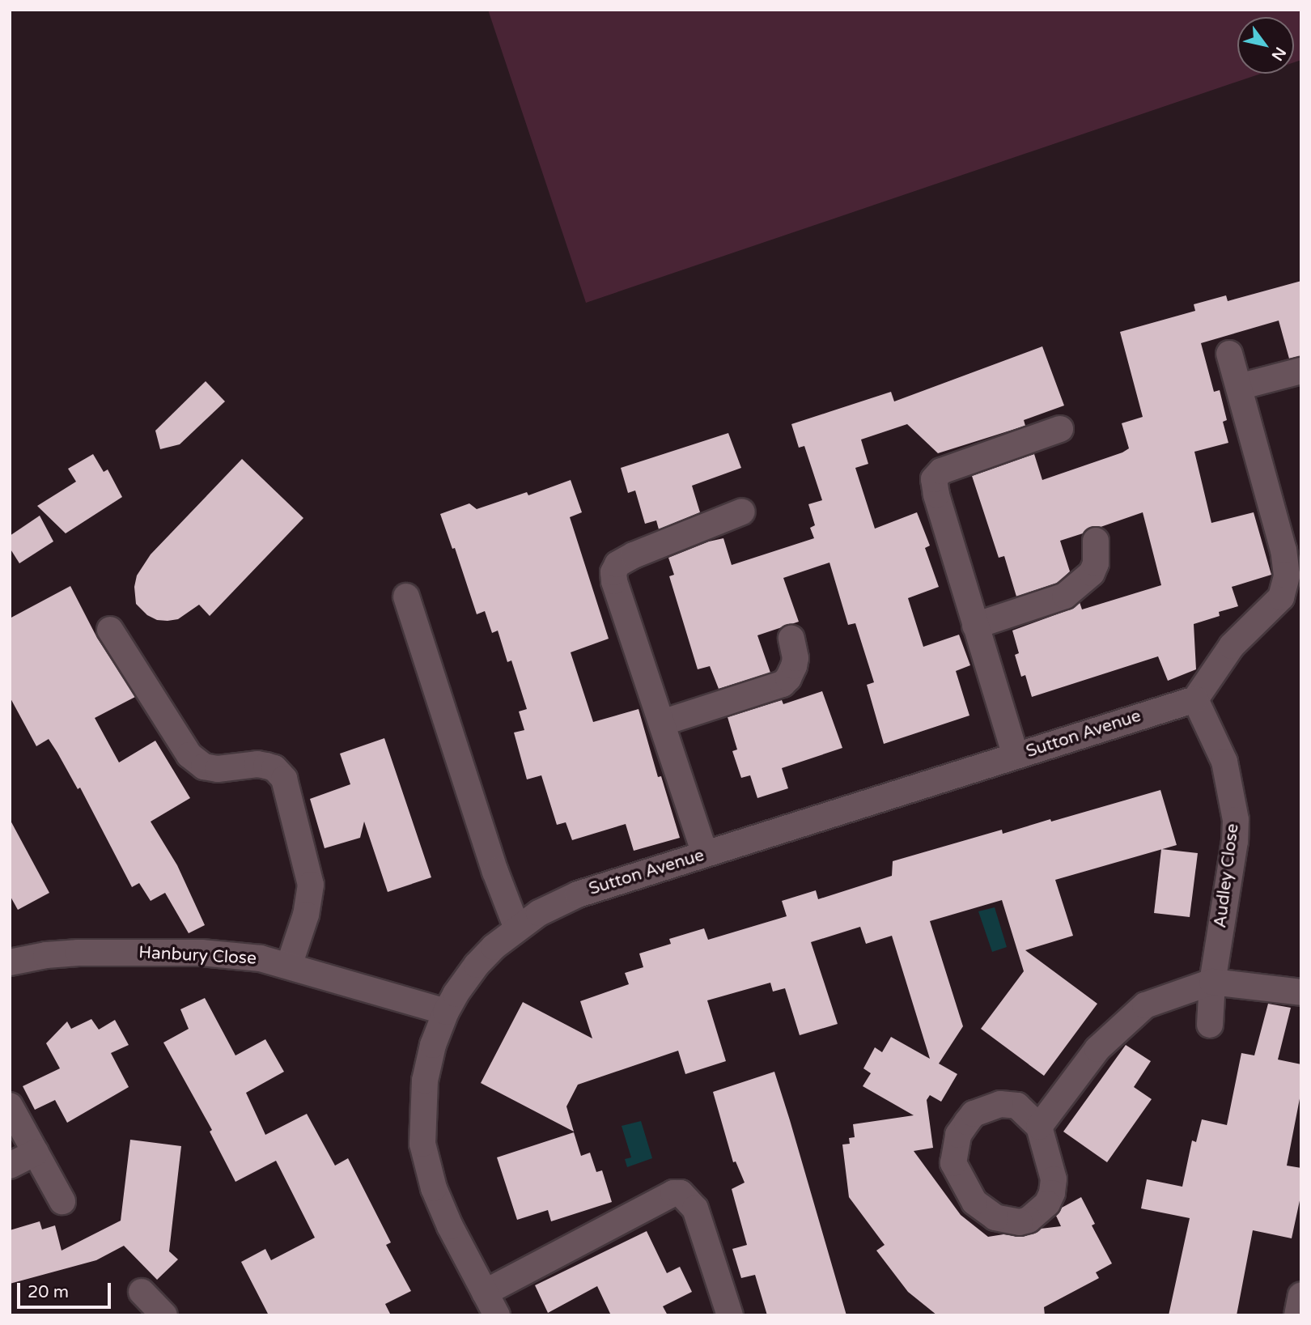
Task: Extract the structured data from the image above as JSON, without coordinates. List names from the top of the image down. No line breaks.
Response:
{"streets":{"street":["Sutton Avenue","Audley Close","Hanbury Close"]},"crossings":[["Sutton Avenue","Audley Close"],["Sutton Avenue","Hanbury Close"]],"scale_bar":"20 m","north":"bottom right"}
